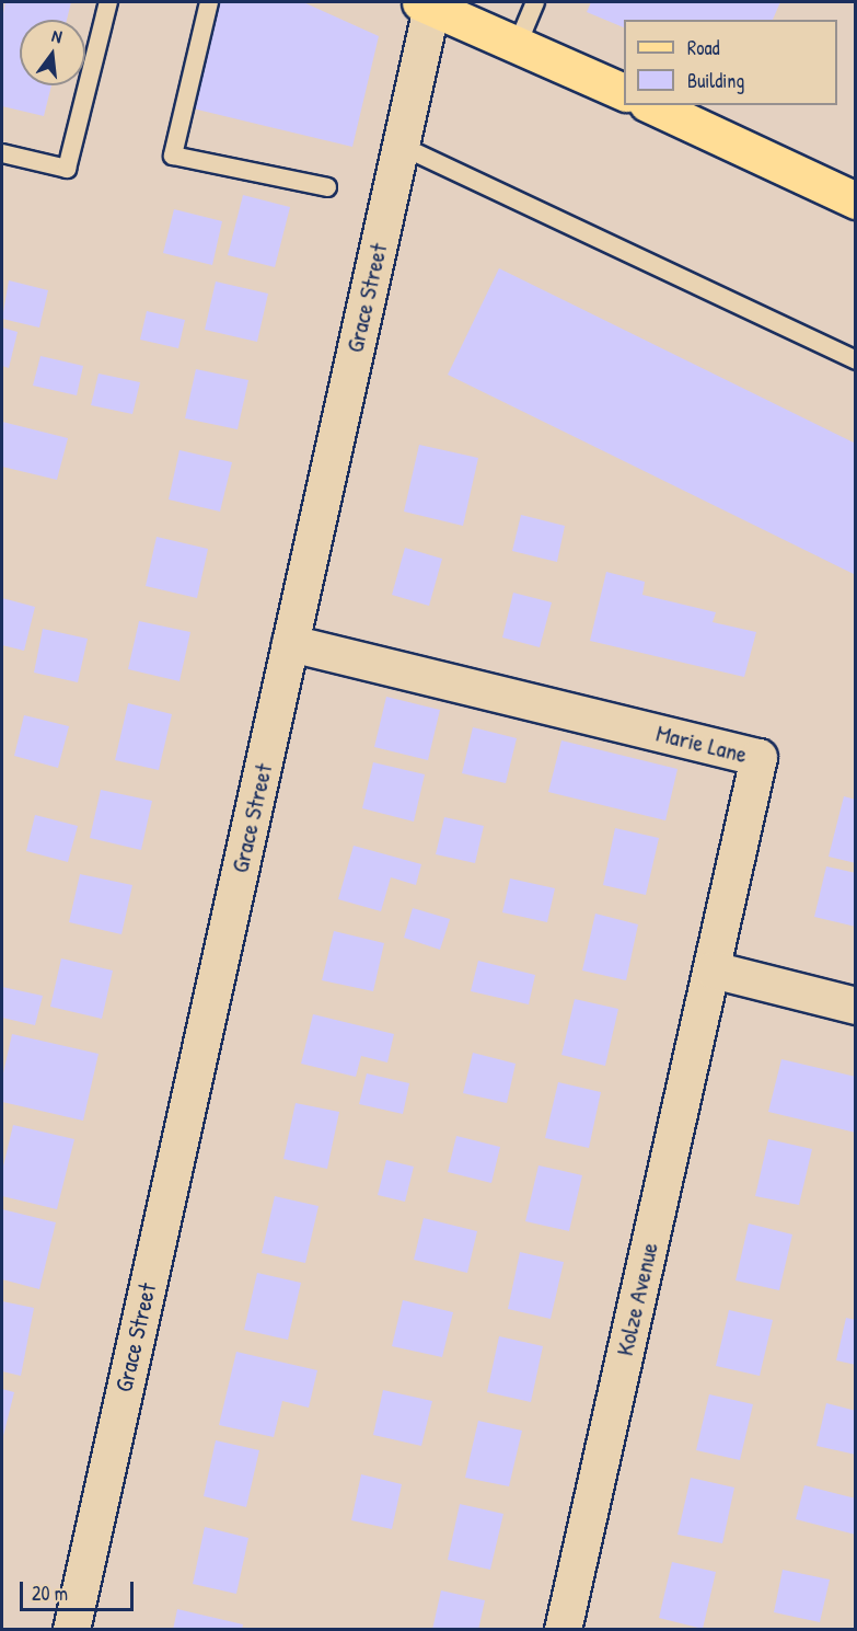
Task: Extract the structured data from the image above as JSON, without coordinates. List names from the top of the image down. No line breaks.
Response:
{"streets":{"street":["Grace Street","Marie Lane","Kolze Avenue"]},"crossings":[["Grace Street","Marie Lane"],["Marie Lane","Kolze Avenue"]],"legend":["Road","Building"],"scale_bar":"20 m","north":"top"}
